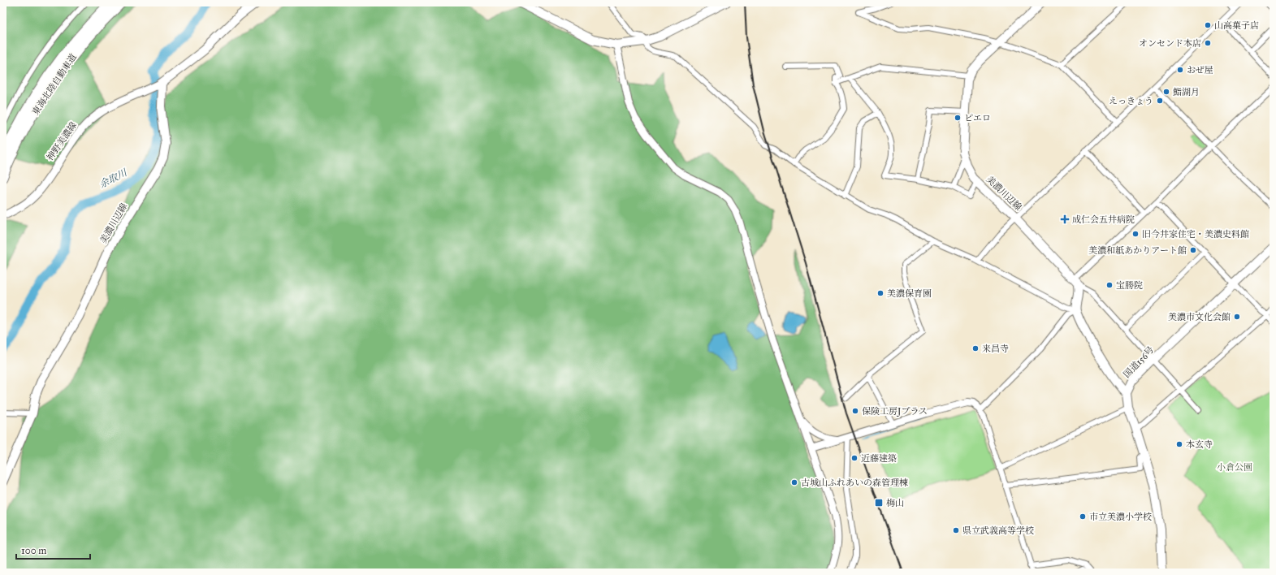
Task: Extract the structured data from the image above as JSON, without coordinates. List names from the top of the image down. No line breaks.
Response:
{"streets":{"highway":["東海北陸自動車道"],"main road":["神野美濃線","美濃川辺線","国道156号"]},"crossings":[["神野美濃線","美濃川辺線"]],"water":["余取川"],"parks":["小倉公園"],"places":{"other":["山高菓子店","オンセンド本店","おぜ屋","鮨湖月","えっきょう","ピエロ","旧今井家住宅・美濃史料館","美濃和紙あかりアート館","宝勝院","美濃保育園","美濃市文化会館","来昌寺","保険工房Jプラス","本玄寺","近藤建築","古城山ふれあいの森管理棟","市立美濃小学校","県立武義高等学校"],"health":["成仁会五井病院"],"transit":["梅山"]},"scale_bar":"100 m"}
